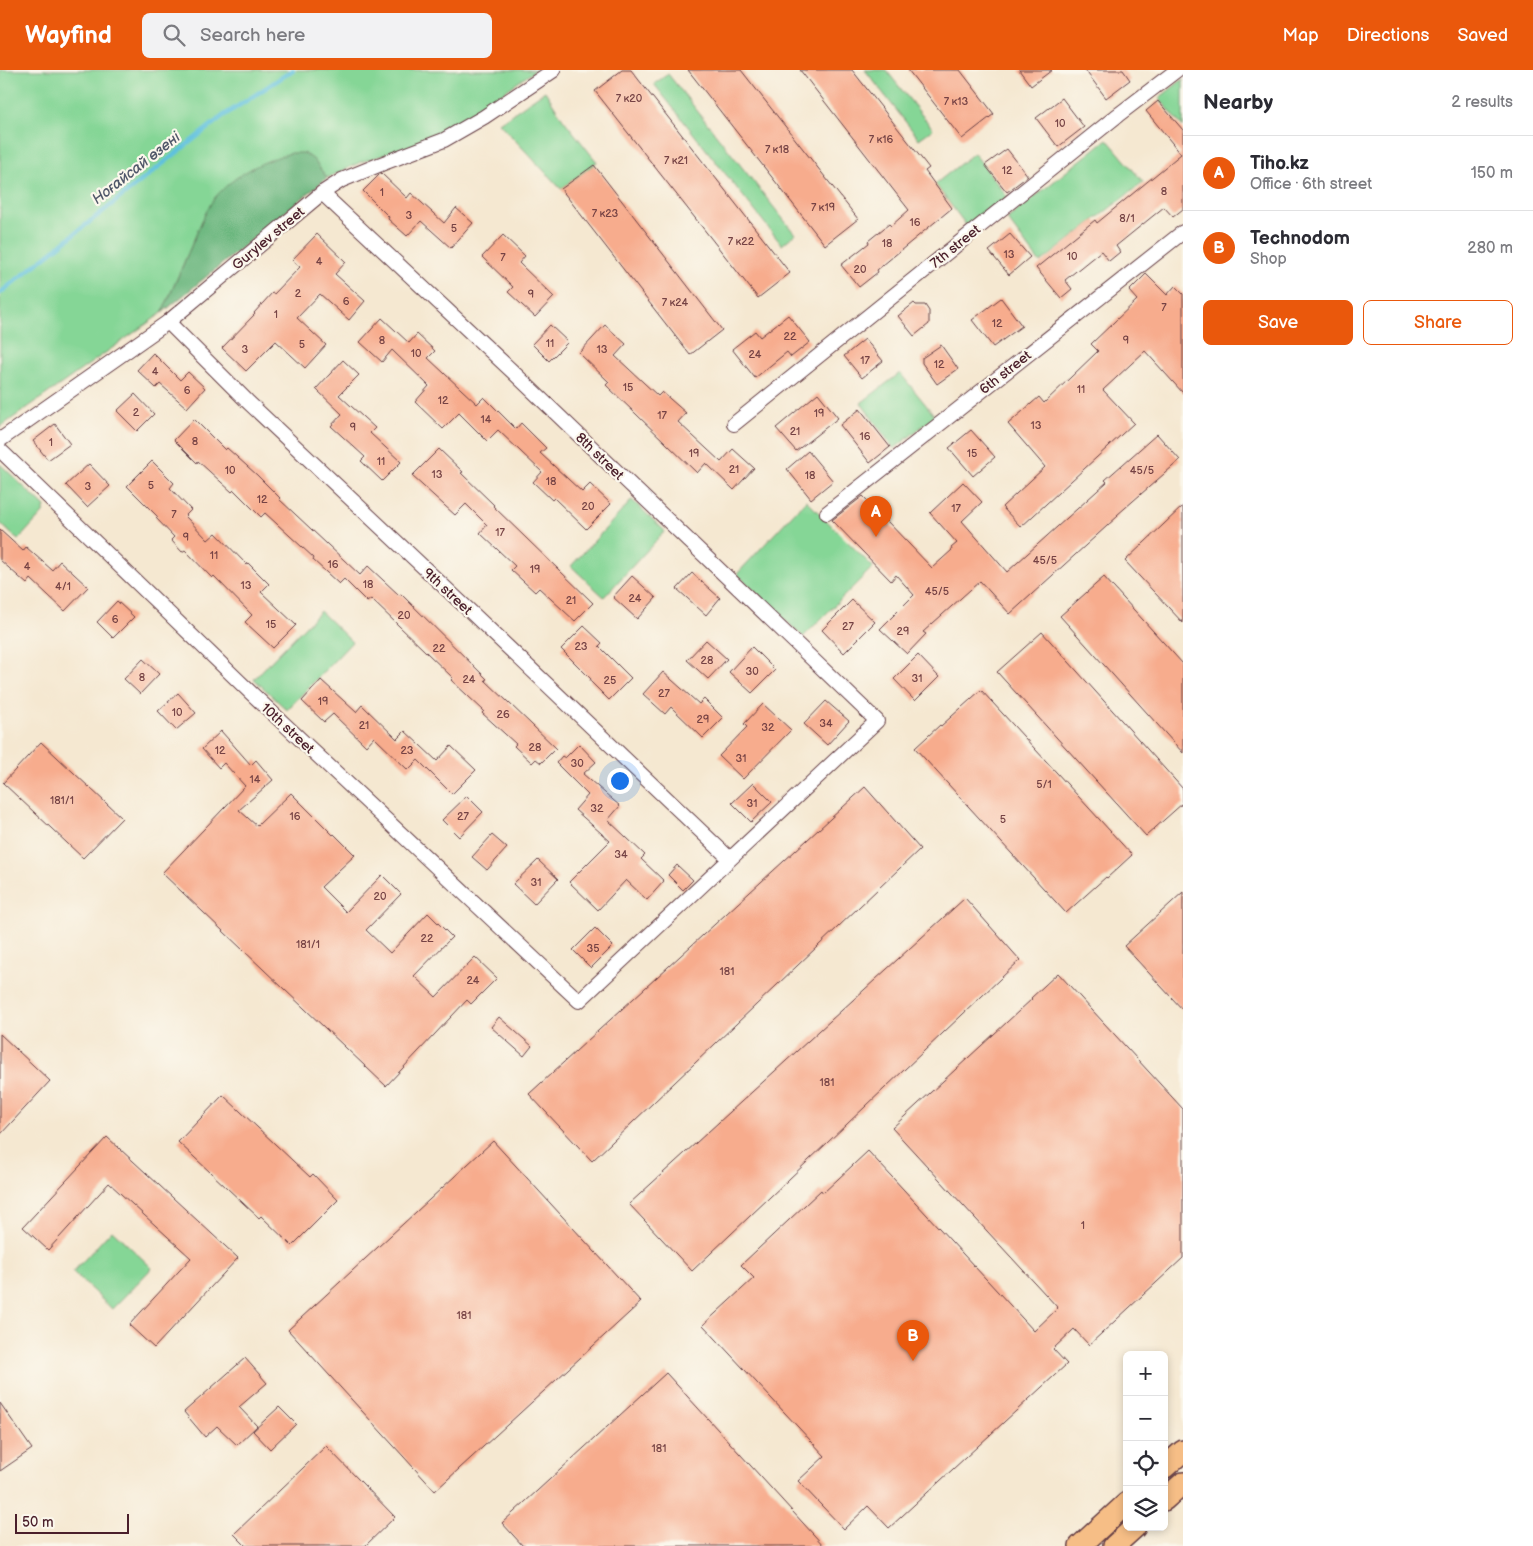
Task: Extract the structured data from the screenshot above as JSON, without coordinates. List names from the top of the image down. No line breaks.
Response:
{"streets":{"street":["Gurylev street","7th street","6th street","8th street","9th street","10th street"]},"crossings":[["Gurylev street","8th street"],["Gurylev street","9th street"],["8th street","9th street"],["8th street","10th street"],["9th street","10th street"]],"water":["Ноғайсай өзені"],"house_numbers":["7 к20","7 к13","10","7 к16","7 к18","7 к21","12","8","1","7 к19","7 к23","3","8/1","16","5","7 к22","18","13","10","7","4","20","2","9","6","7 к24","7","1","12","22","8","9","11","5","3","13","10","24","17","12","4","15","11","6","12","2","19","17","14","13","9","21","16","8","1","19","15","11","21","10","45/5","13","18","18","5","3","12","20","17","7","17","9","11","45/5","16","4","19","18","13","4/1","45/5","24","21","20","6","15","27","29","23","22","28","30","8","31","24","25","27","19","10","26","29","34","21","32","28","12","23","31","30","14","5/1","181/1","31","32","16","27","5","34","31","20","22","181/1","35","181","24","181","1","181","181"],"scale_bar":"50 m","page":{"header":"Wayfind","search":"Search here","nav":["Map","Directions","Saved"],"heading":["Nearby","2 results"],"list":[{"mark":"A","name":"Tiho.kz","note":"Office · 6th street","value":"150 m"},{"mark":"B","name":"Technodom","note":"Shop","value":"280 m"}],"buttons":["Save","Share"],"pins":["A","B"],"map_buttons":["+","−"],"scale":"50 m"}}
